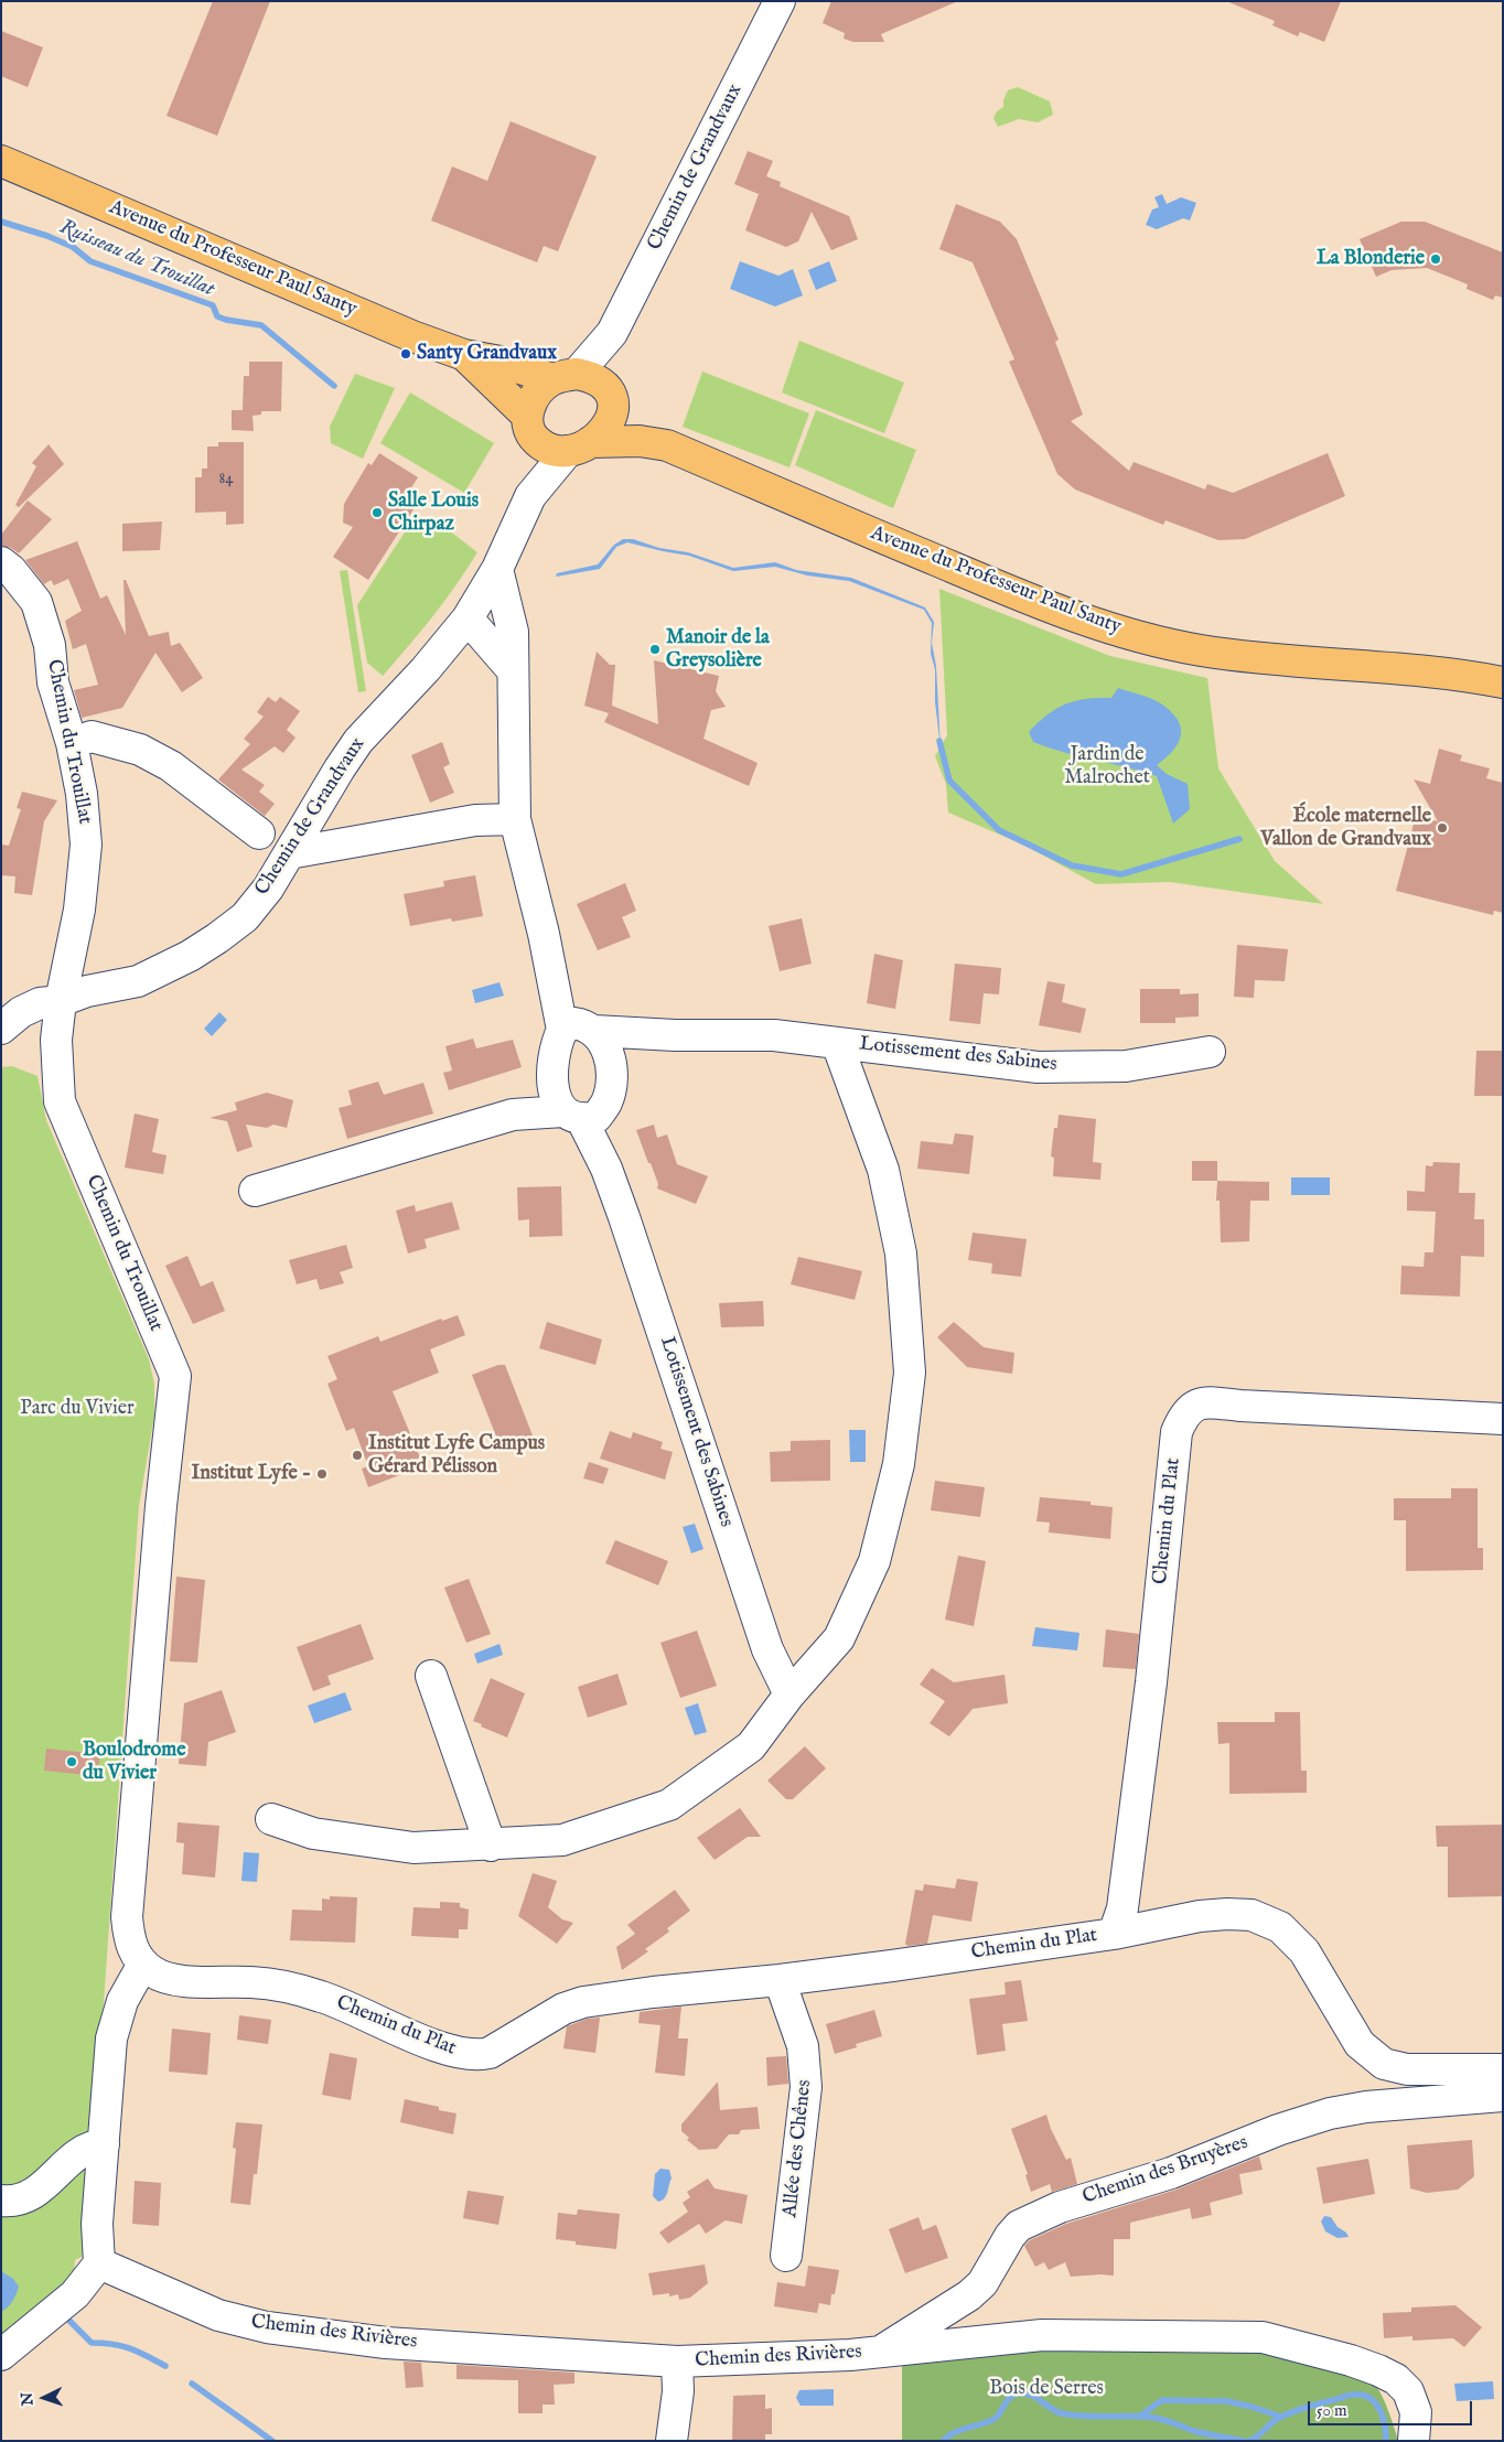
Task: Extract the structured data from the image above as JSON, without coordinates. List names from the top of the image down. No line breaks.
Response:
{"streets":{"main road":["Avenue du Professeur Paul Santy"],"street":["Chemin de Grandvaux","Chemin du Trouillat","Lotissement des Sabines","Chemin du Plat","Allée des Chênes","Chemin des Bruyères","Chemin des Rivières"]},"crossings":[["Chemin de Grandvaux","Avenue du Professeur Paul Santy"],["Chemin de Grandvaux","Chemin du Trouillat"],["Chemin de Grandvaux","Lotissement des Sabines"],["Chemin du Trouillat","Chemin du Plat"],["Chemin du Plat","Allée des Chênes"],["Chemin des Bruyères","Chemin des Rivières"]],"water":["Ruisseau du Trouillat"],"parks":["Jardin de Malrochet","Parc du Vivier","Bois de Serres"],"places":["La Blonderie","Santy Grandvaux","Salle Louis Chirpaz","Manoir de la Greysolière","École maternelle Vallon de Grandvaux","Institut Lyfe Campus Gérard Pélisson","Institut Lyfe -","Boulodrome du Vivier"],"house_numbers":["84"],"scale_bar":"50 m","north":"left"}
